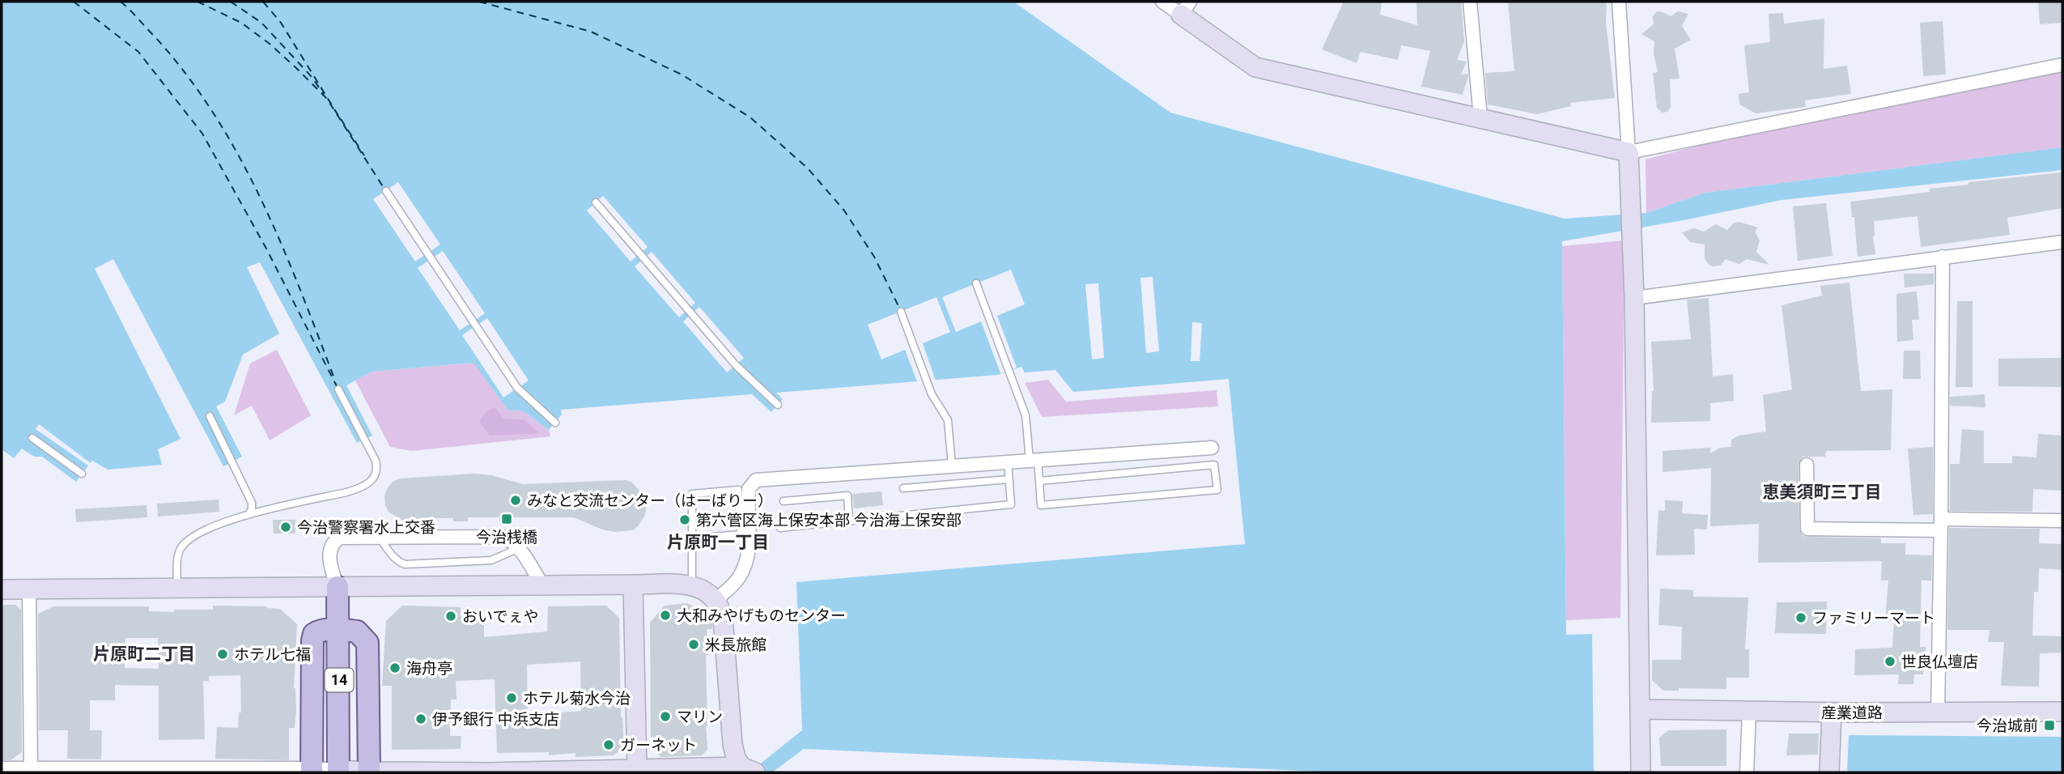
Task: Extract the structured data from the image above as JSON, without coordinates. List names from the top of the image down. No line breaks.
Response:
{"streets":{"main road":["14"],"street":["産業道路"]},"districts":["恵美須町三丁目","片原町一丁目","片原町二丁目"],"places":{"other":["みなと交流センター（はーばりー）","第六管区海上保安本部 今治海上保安部","今治警察署水上交番","大和みやげものセンター","おいでぇや","ファミリーマート","米長旅館","ホテル七福","世良仏壇店","海舟亭","ホテル菊水今治","マリン","伊予銀行 中浜支店","ガーネット"],"transit":["今治桟橋","今治城前"]}}
